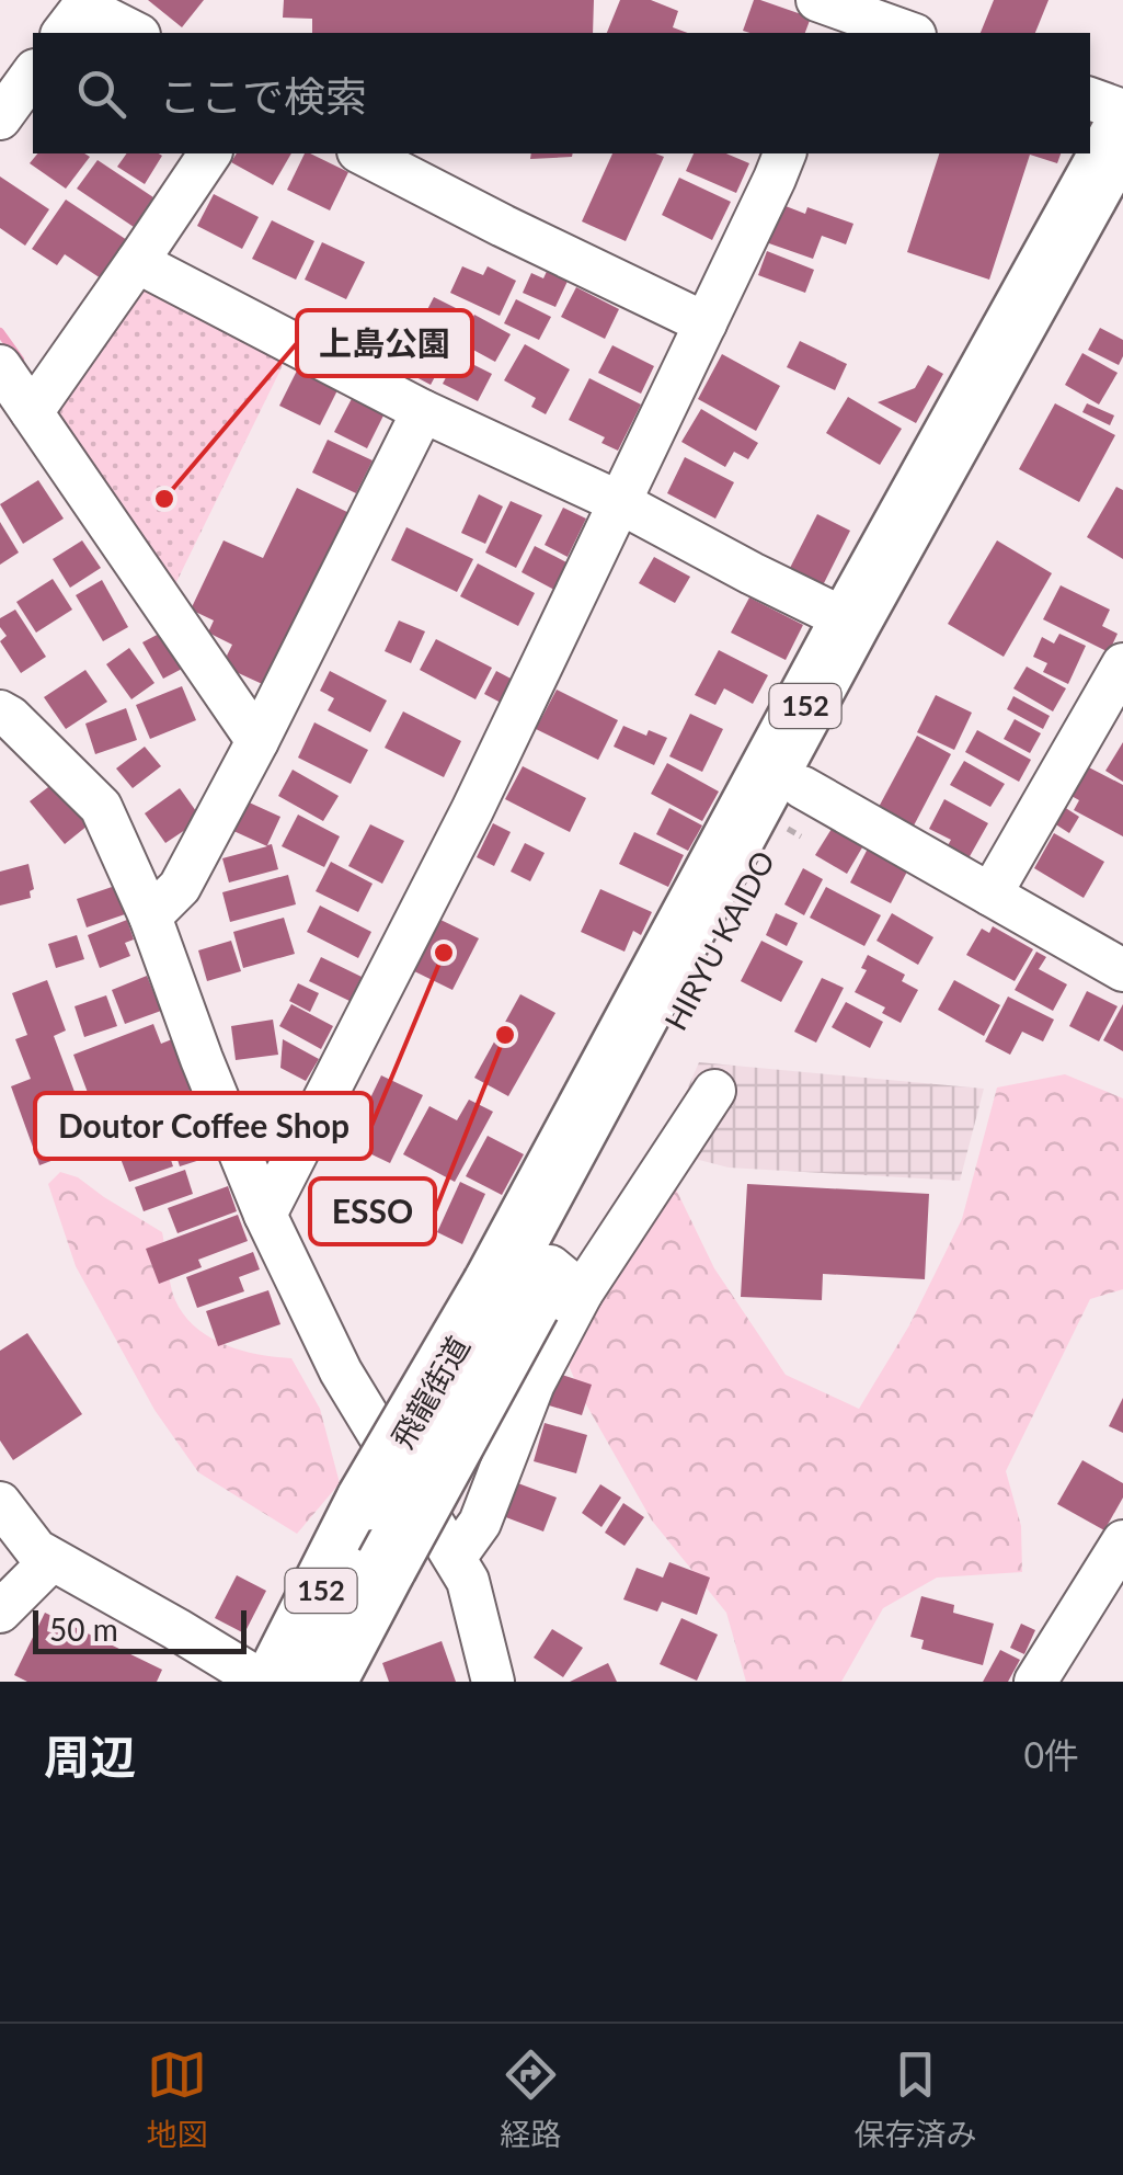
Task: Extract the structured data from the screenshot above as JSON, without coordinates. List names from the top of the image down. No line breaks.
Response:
{"streets":{"highway":["152","HIRYU KAIDO","飛龍街道"]},"crossings":[["HIRYU KAIDO","飛龍街道"]],"places":["上島公園","Doutor Coffee Shop","ESSO"],"scale_bar":"50 m","page":{"search":"ここで検索","scale":"50 m","heading":["周辺","0件"],"nav":["地図","経路","保存済み"]}}
